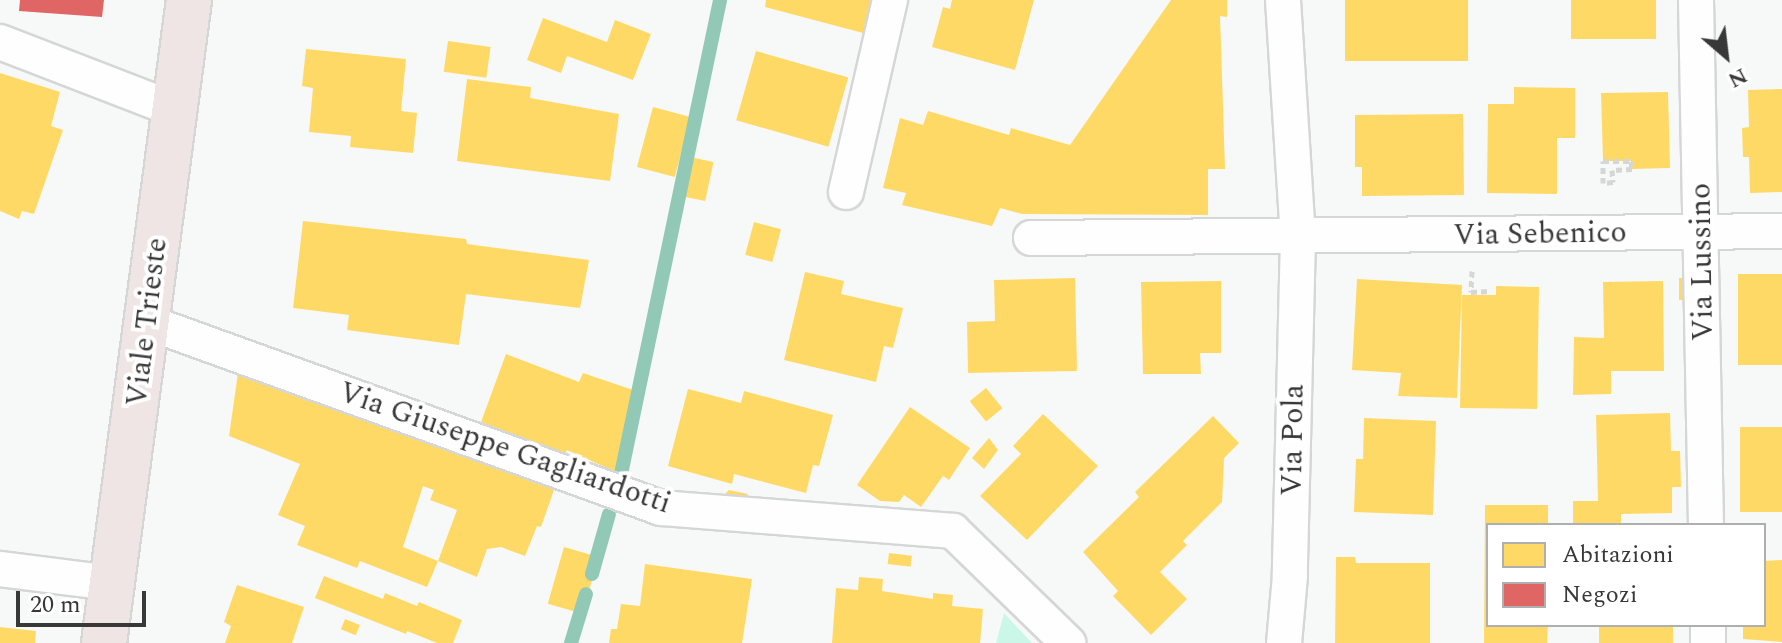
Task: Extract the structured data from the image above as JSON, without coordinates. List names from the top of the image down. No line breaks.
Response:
{"streets":{"main road":["Viale Trieste"],"street":["Via Sebenico","Via Lussino","Via Pola","Via Giuseppe Gagliardotti"]},"crossings":[["Via Sebenico","Via Lussino"],["Via Sebenico","Via Pola"],["Viale Trieste","Via Giuseppe Gagliardotti"]],"legend":["Abitazioni","Negozi"],"scale_bar":"20 m","north":"bottom right"}
